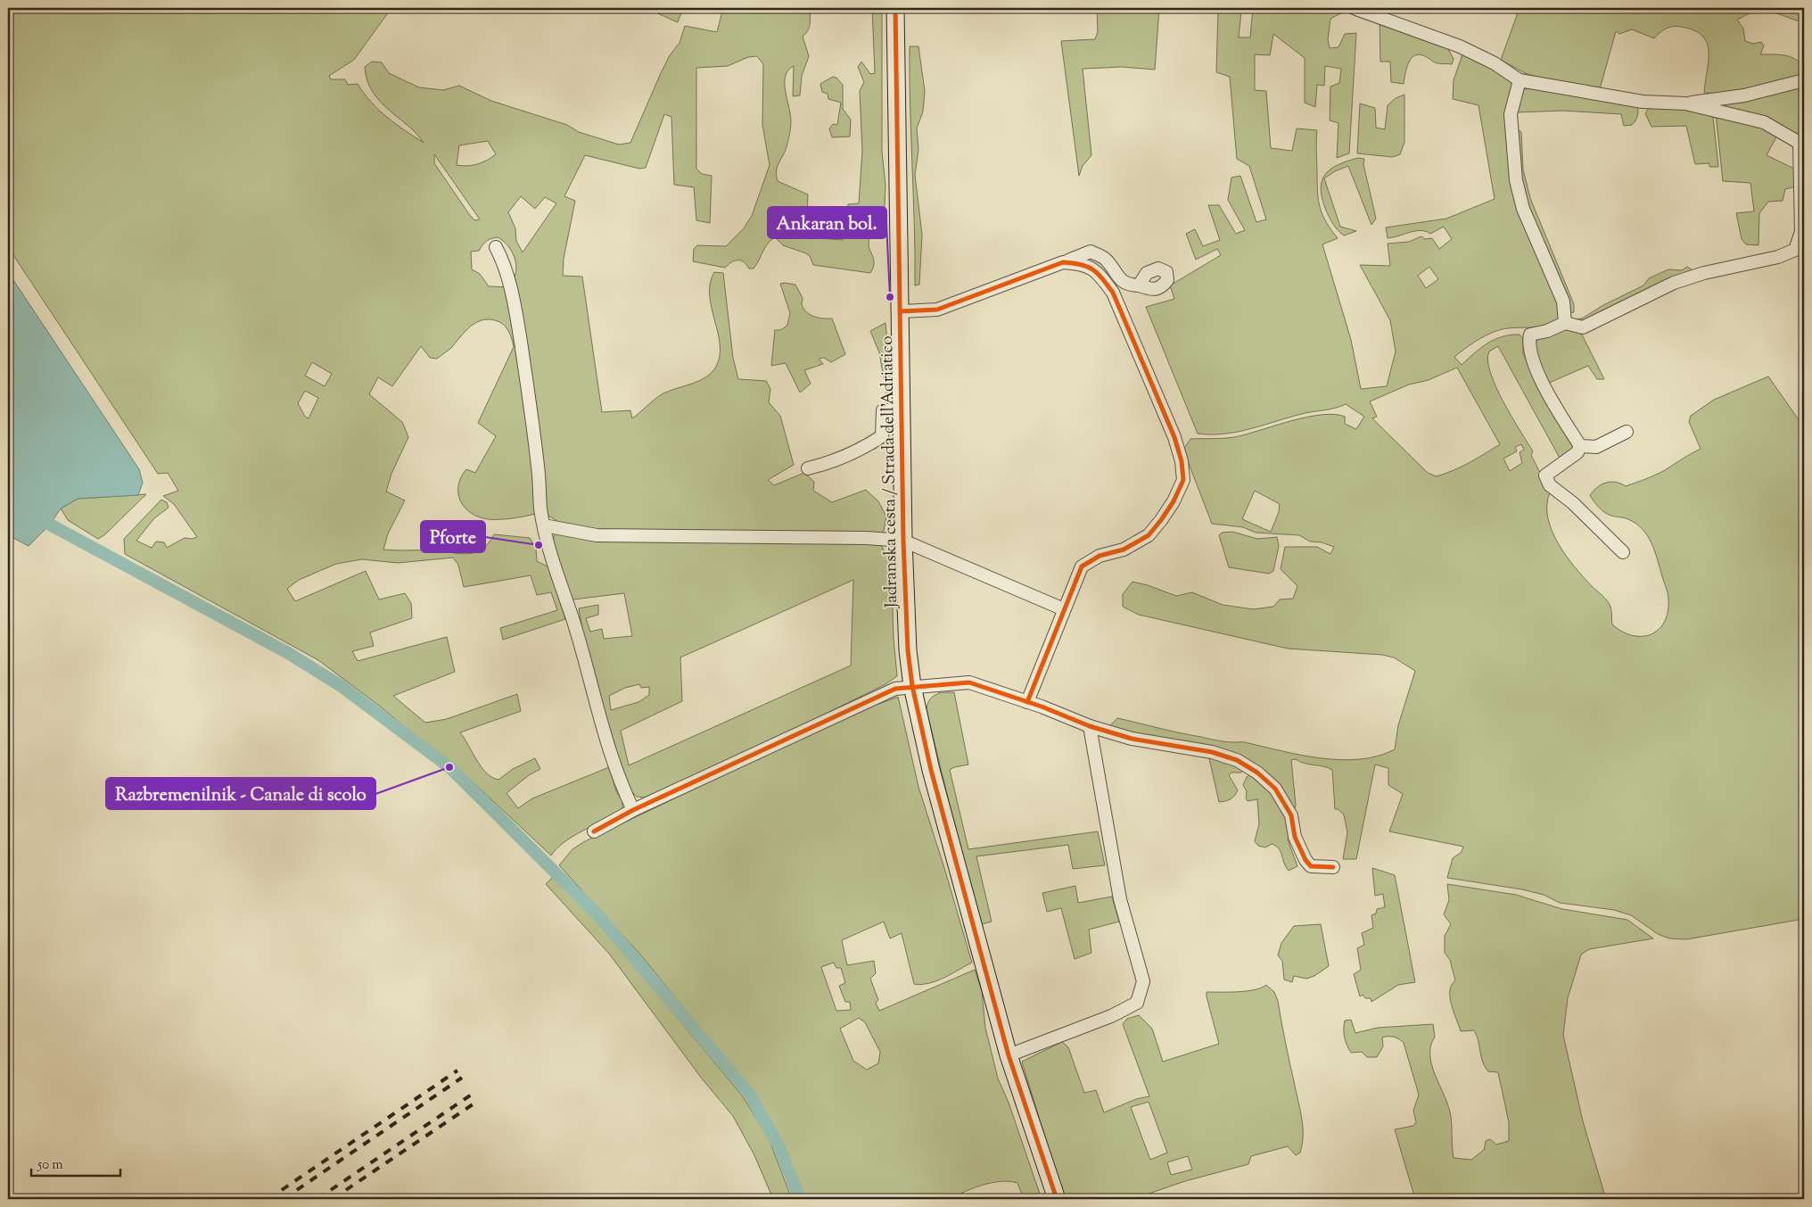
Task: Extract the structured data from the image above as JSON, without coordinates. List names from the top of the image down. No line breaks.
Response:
{"streets":{"main road":["Jadranska cesta / Strada dell'Adriatico"]},"places":["Ankaran bol.","Pforte","Razbremenilnik - Canale di scolo"],"scale_bar":"50 m"}
